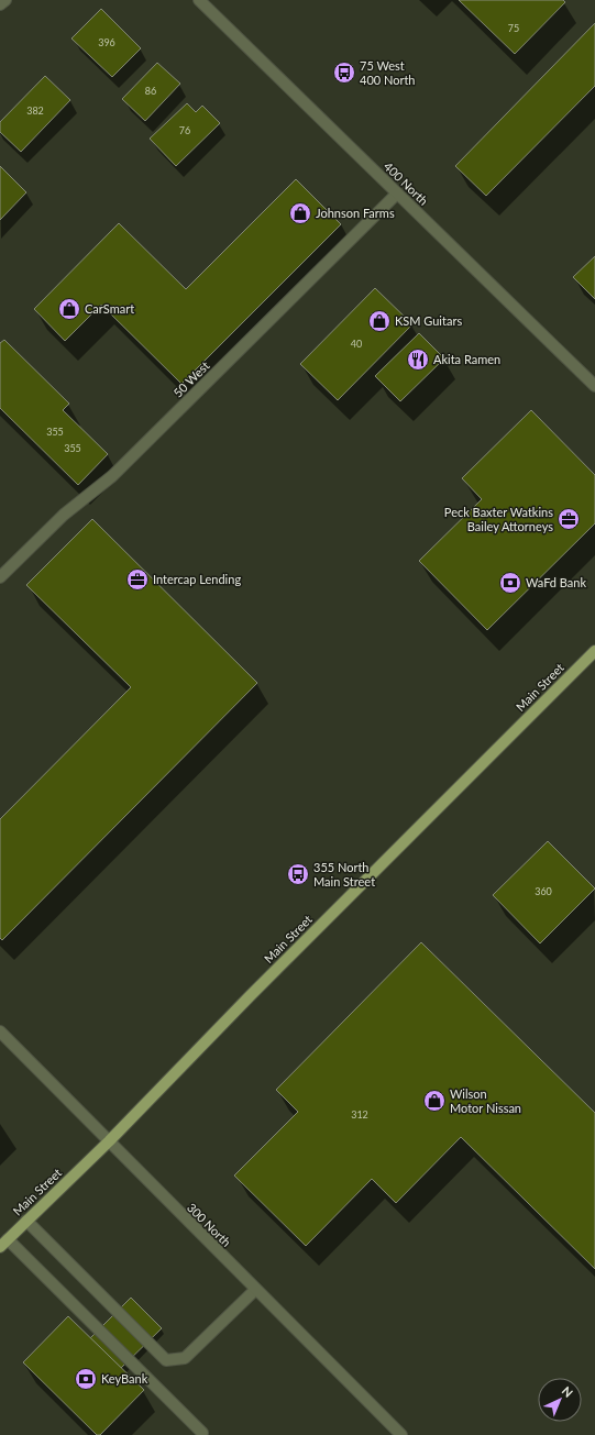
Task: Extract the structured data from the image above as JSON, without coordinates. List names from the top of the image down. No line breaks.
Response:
{"streets":{"main road":["Main Street"],"street":["400 North","50 West","300 North"]},"crossings":[["400 North","50 West"],["Main Street","300 North"]],"places":{"bus stop":["75 West 400 North","355 North Main Street"],"shop":["Johnson Farms","CarSmart","KSM Guitars","Wilson Motor Nissan"],"restaurant":["Akita Ramen"],"office":["Peck Baxter Watkins Bailey Attorneys","Intercap Lending"],"bank":["WaFd Bank","KeyBank"]},"house_numbers":["75","396","86","382","76","40","355","355","360","312"],"north":"top right"}
